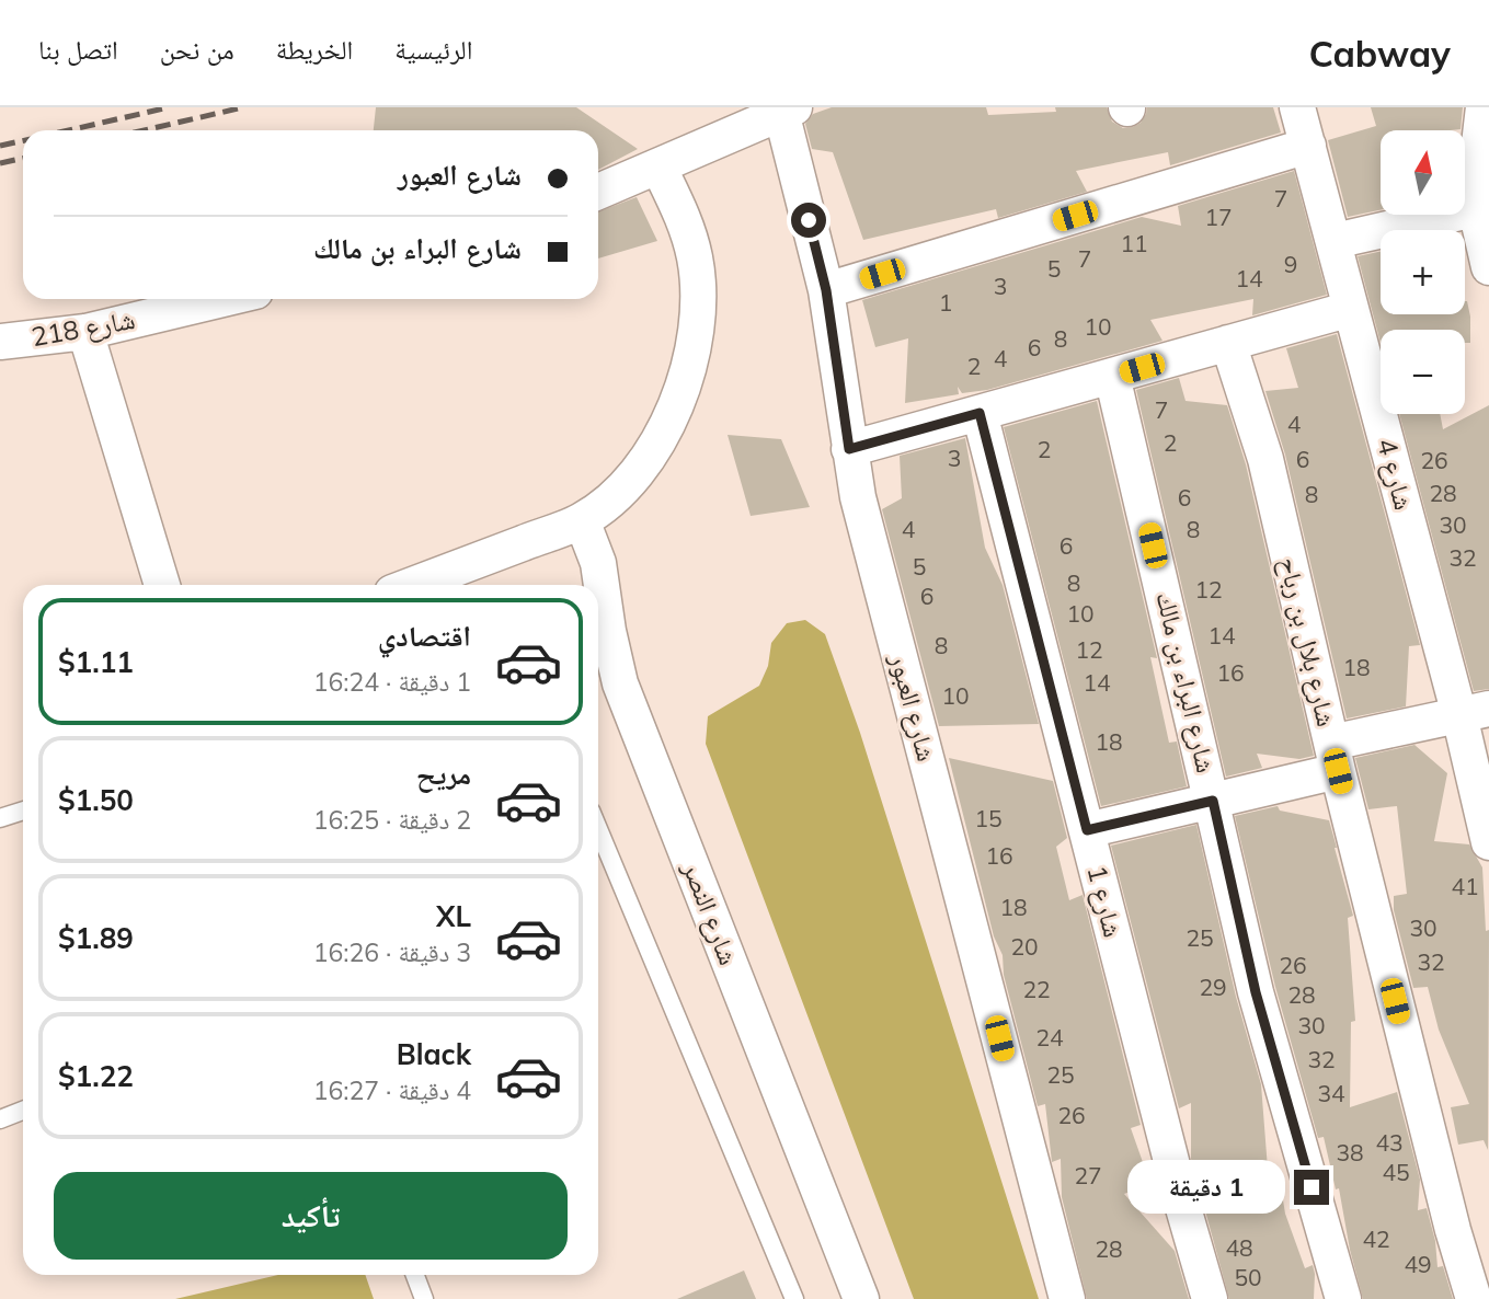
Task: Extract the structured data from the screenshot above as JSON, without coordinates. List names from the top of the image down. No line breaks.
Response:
{"streets":{"street":["شارع 218","شارع 4","شارع بلال بن رباح","شارع البراء بن مالك","شارع العبور","شارع 1","شارع النصر"]},"house_numbers":["7","17","11","7","9","5","14","3","1","10","8","6","4","2","7","4","2","2","3","6","26","28","8","6","30","4","8","6","32","5","8","12","6","10","14","8","12","18","16","14","10","18","15","16","41","18","30","25","20","32","26","29","22","28","30","24","32","25","34","26","43","38","45","27","42","48","28","49","50"],"north":"top","page":{"header":"Cabway","nav":["الرئيسية","الخريطة","من نحن","اتصل بنا"],"map_buttons":["+","−"],"banner":["شارع العبور","شارع البراء بن مالك"],"list":[{"name":"اقتصادي","note":"1 دقيقة · 16:24","value":"$1.11"},{"name":"مريح","note":"2 دقيقة · 16:25","value":"$1.50"},{"name":"XL","note":"3 دقيقة · 16:26","value":"$1.89"},{"name":"Black","note":"4 دقيقة · 16:27","value":"$1.22"}],"buttons":"تأكيد","bubble":"1 دقيقة"}}
